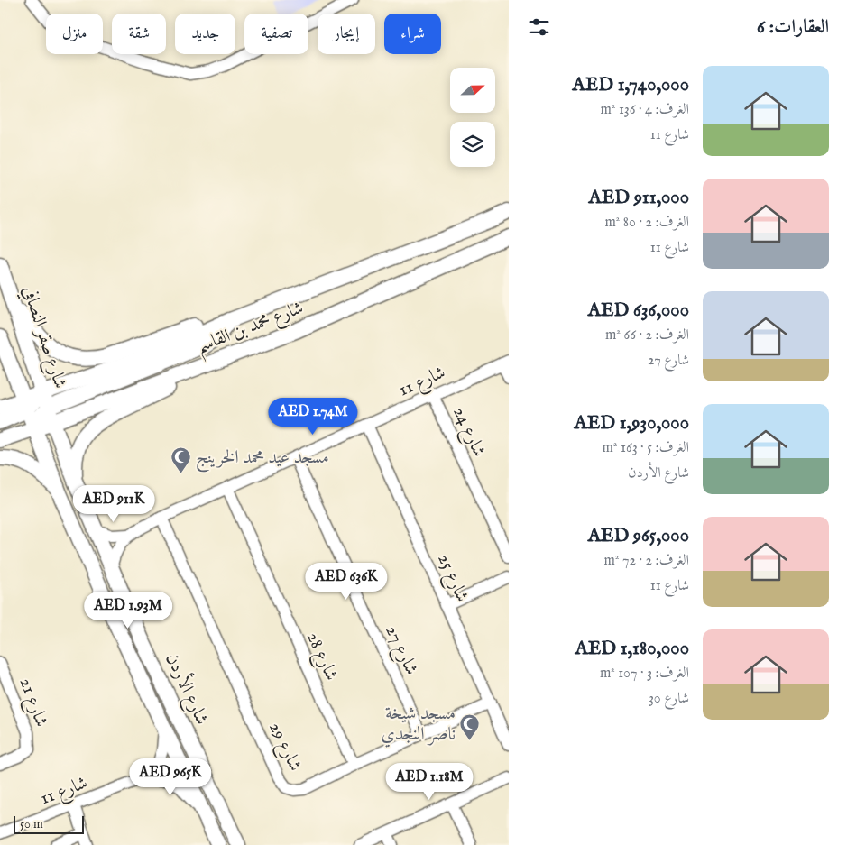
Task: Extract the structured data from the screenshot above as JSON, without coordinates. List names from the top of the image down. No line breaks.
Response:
{"streets":{"main road":["شارع محمد بن القاسم","شارع صقر النصافي","شارع الأردن"],"street":["شارع 11","شارع 24","شارع 25","شارع 27","شارع 28","شارع 21","شارع 29"]},"crossings":[["شارع محمد بن القاسم","شارع صقر النصافي"],["شارع محمد بن القاسم","شارع الأردن"],["شارع صقر النصافي","شارع الأردن"],["شارع 11","شارع 24"],["شارع 11","شارع 25"],["شارع 11","شارع 27"],["شارع 11","شارع 28"],["شارع 11","شارع الأردن"],["شارع 11","شارع 29"],["شارع 25","شارع 29"],["شارع 27","شارع 29"],["شارع 28","شارع 29"]],"places":{"mosque":["مسجد عيد محمد الخرينج","مسجد شيخة ناصر النجدي"]},"scale_bar":"50 m","north":"right","page":{"heading":"العقارات: 6","chip":["شراء","إيجار","تصفية","جديد","شقة","منزل"],"list":[{"name":"AED 1,740,000","note":"الغرف: 4 · 136 m² · شارع 11"},{"name":"AED 911,000","note":"الغرف: 2 · 80 m² · شارع 11"},{"name":"AED 636,000","note":"الغرف: 2 · 66 m² · شارع 27"},{"name":"AED 1,930,000","note":"الغرف: 5 · 163 m² · شارع الأردن"},{"name":"AED 965,000","note":"الغرف: 2 · 72 m² · شارع 11"},{"name":"AED 1,180,000","note":"الغرف: 3 · 107 m² · شارع 30"}],"price":["AED 1.74M","AED 911K","AED 636K","AED 1.93M","AED 965K","AED 1.18M"],"scale":"50 m"}}
